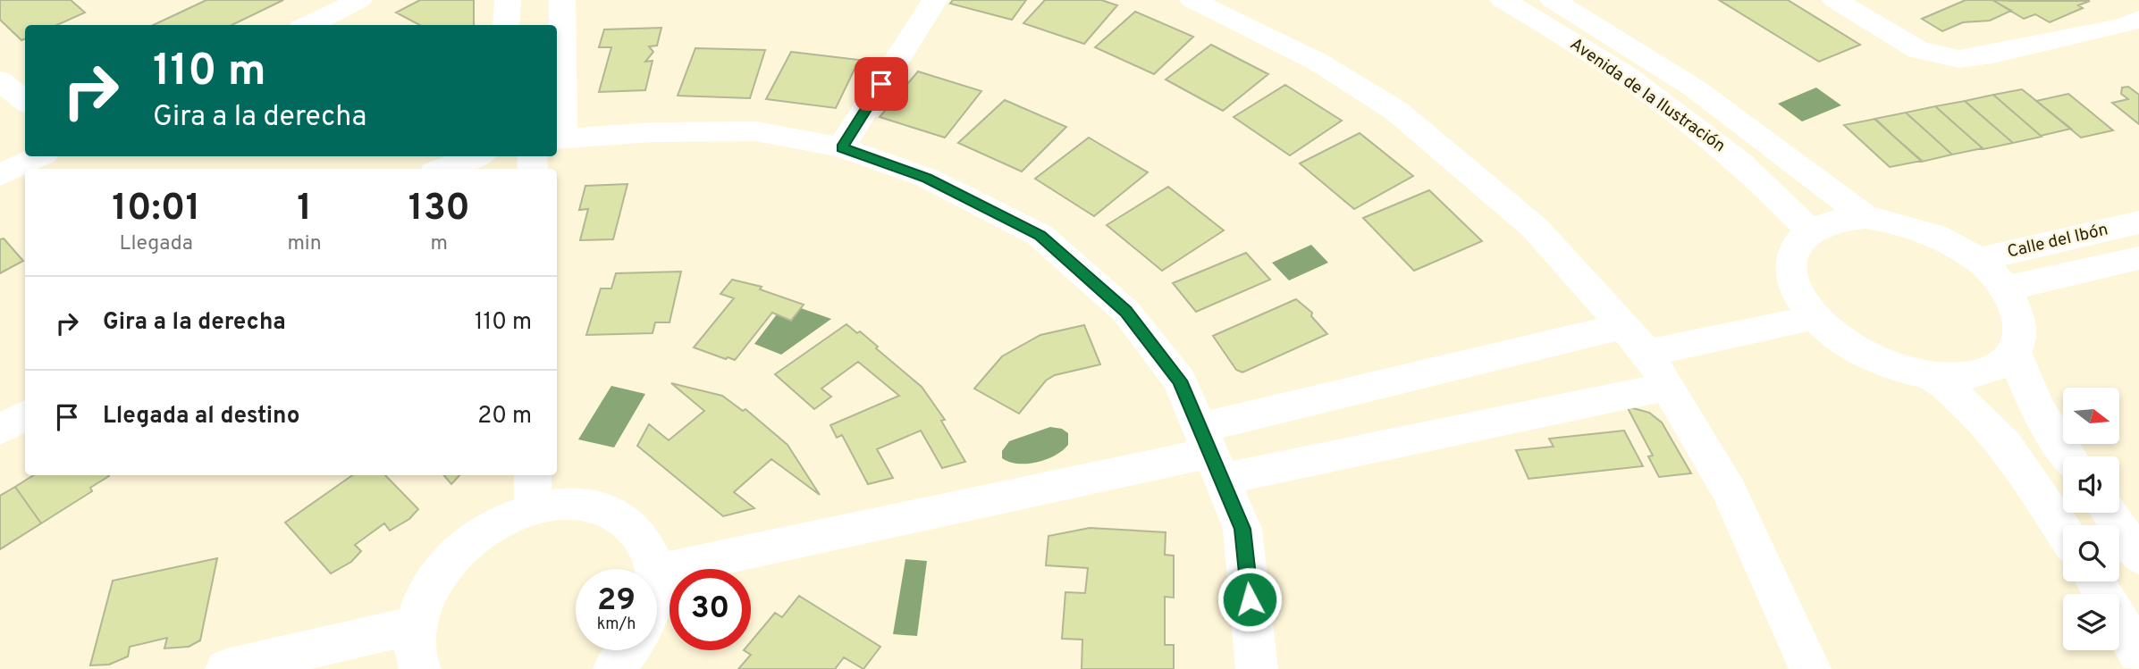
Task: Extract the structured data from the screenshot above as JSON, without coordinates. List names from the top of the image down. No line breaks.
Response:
{"streets":{"street":["Avenida de la Ilustración","Calle del Ibón"]},"crossings":[["Avenida de la Ilustración","Calle del Ibón"]],"north":"right","page":{"turn":["110 m","Gira a la derecha"],"eta":["10:01","Llegada","1","min","130","m"],"list":[{"name":"Gira a la derecha","value":"110 m"},{"name":"Llegada al destino","value":"20 m"}],"speed":"29 km/h","limit":"30"}}
